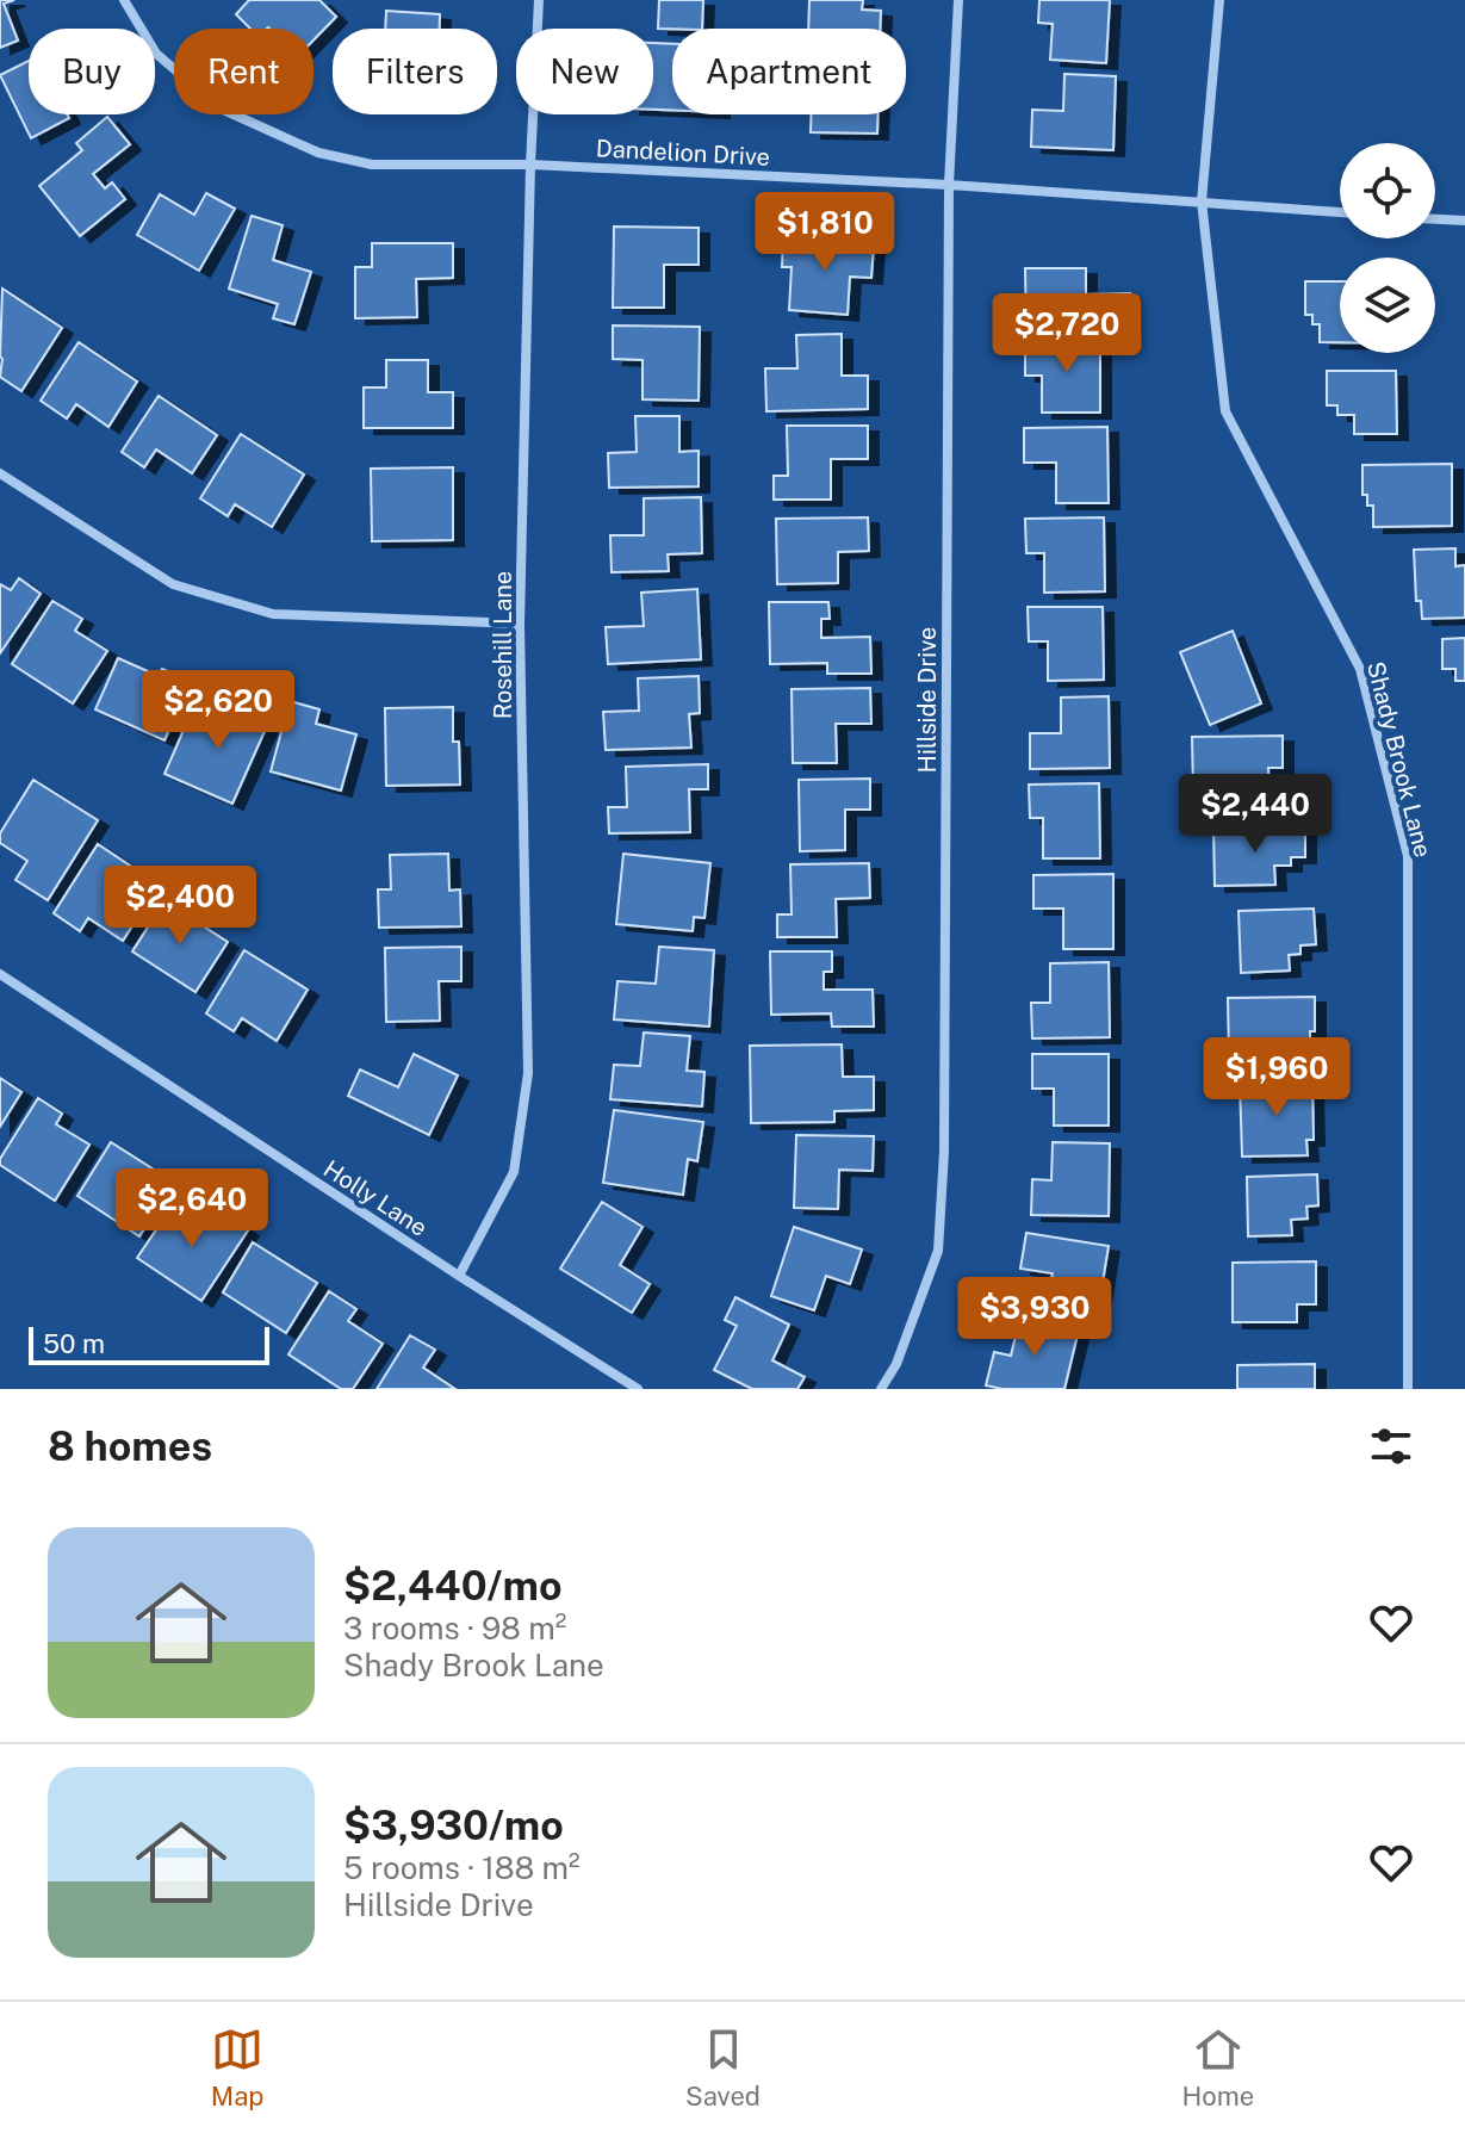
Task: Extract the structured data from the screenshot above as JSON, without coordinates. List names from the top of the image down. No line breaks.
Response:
{"streets":{"street":["Dandelion Drive","Rosehill Lane","Hillside Drive","Shady Brook Lane","Holly Lane"]},"crossings":[["Dandelion Drive","Rosehill Lane"],["Dandelion Drive","Hillside Drive"],["Dandelion Drive","Shady Brook Lane"],["Rosehill Lane","Holly Lane"]],"scale_bar":"50 m","page":{"chip":["Buy","Rent","Filters","New","Apartment"],"price":["$1,810","$2,720","$2,620","$2,440","$2,400","$1,960","$2,640","$3,930"],"scale":"50 m","heading":"8 homes","list":[{"name":"$2,440/mo","note":"3 rooms · 98 m² · Shady Brook Lane"},{"name":"$3,930/mo","note":"5 rooms · 188 m² · Hillside Drive"}],"tabs":["Map","Saved","Home"]}}
